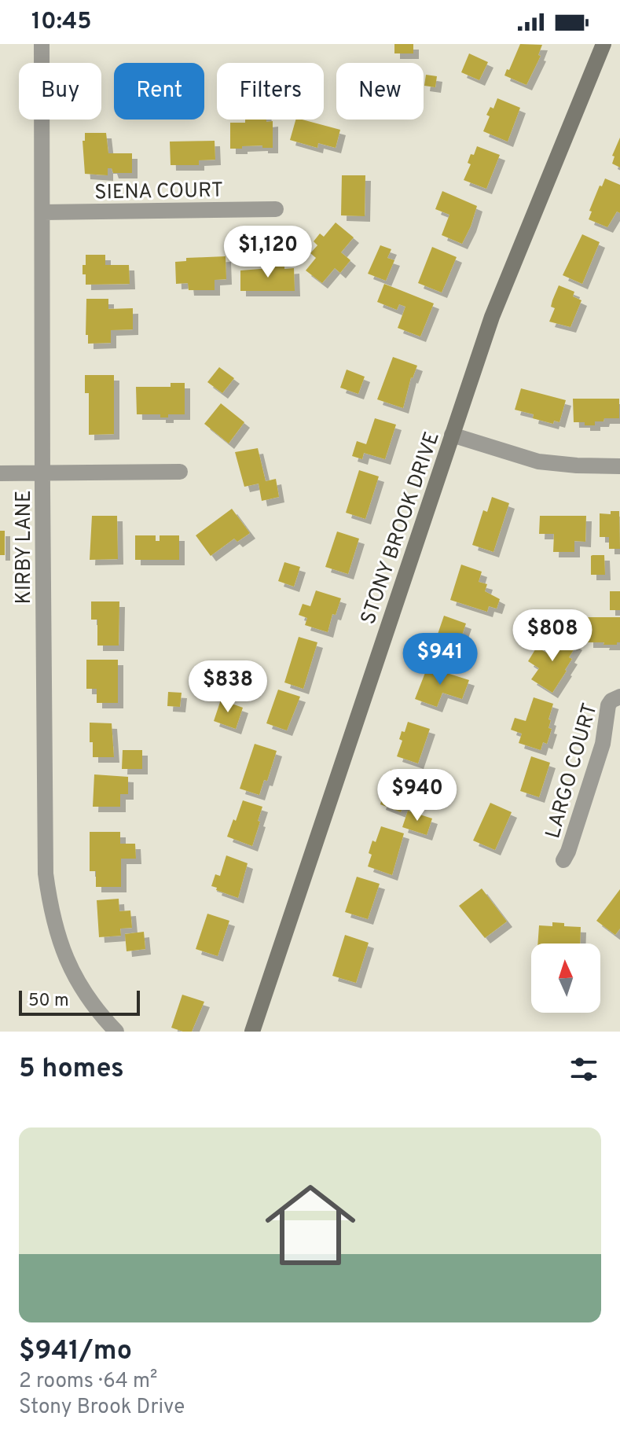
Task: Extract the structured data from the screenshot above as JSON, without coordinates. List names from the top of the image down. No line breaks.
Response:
{"streets":{"street":["SIENA COURT","STONY BROOK DRIVE","KIRBY LANE","LARGO COURT"]},"crossings":[["SIENA COURT","KIRBY LANE"]],"scale_bar":"50 m","north":"top","page":{"status":"10:45","chip":["Buy","Rent","Filters","New"],"price":["$1,120","$808","$941","$838","$940"],"scale":"50 m","heading":"5 homes","list":[{"name":"$941/mo","note":"2 rooms · 64 m² · Stony Brook Drive"}]}}
